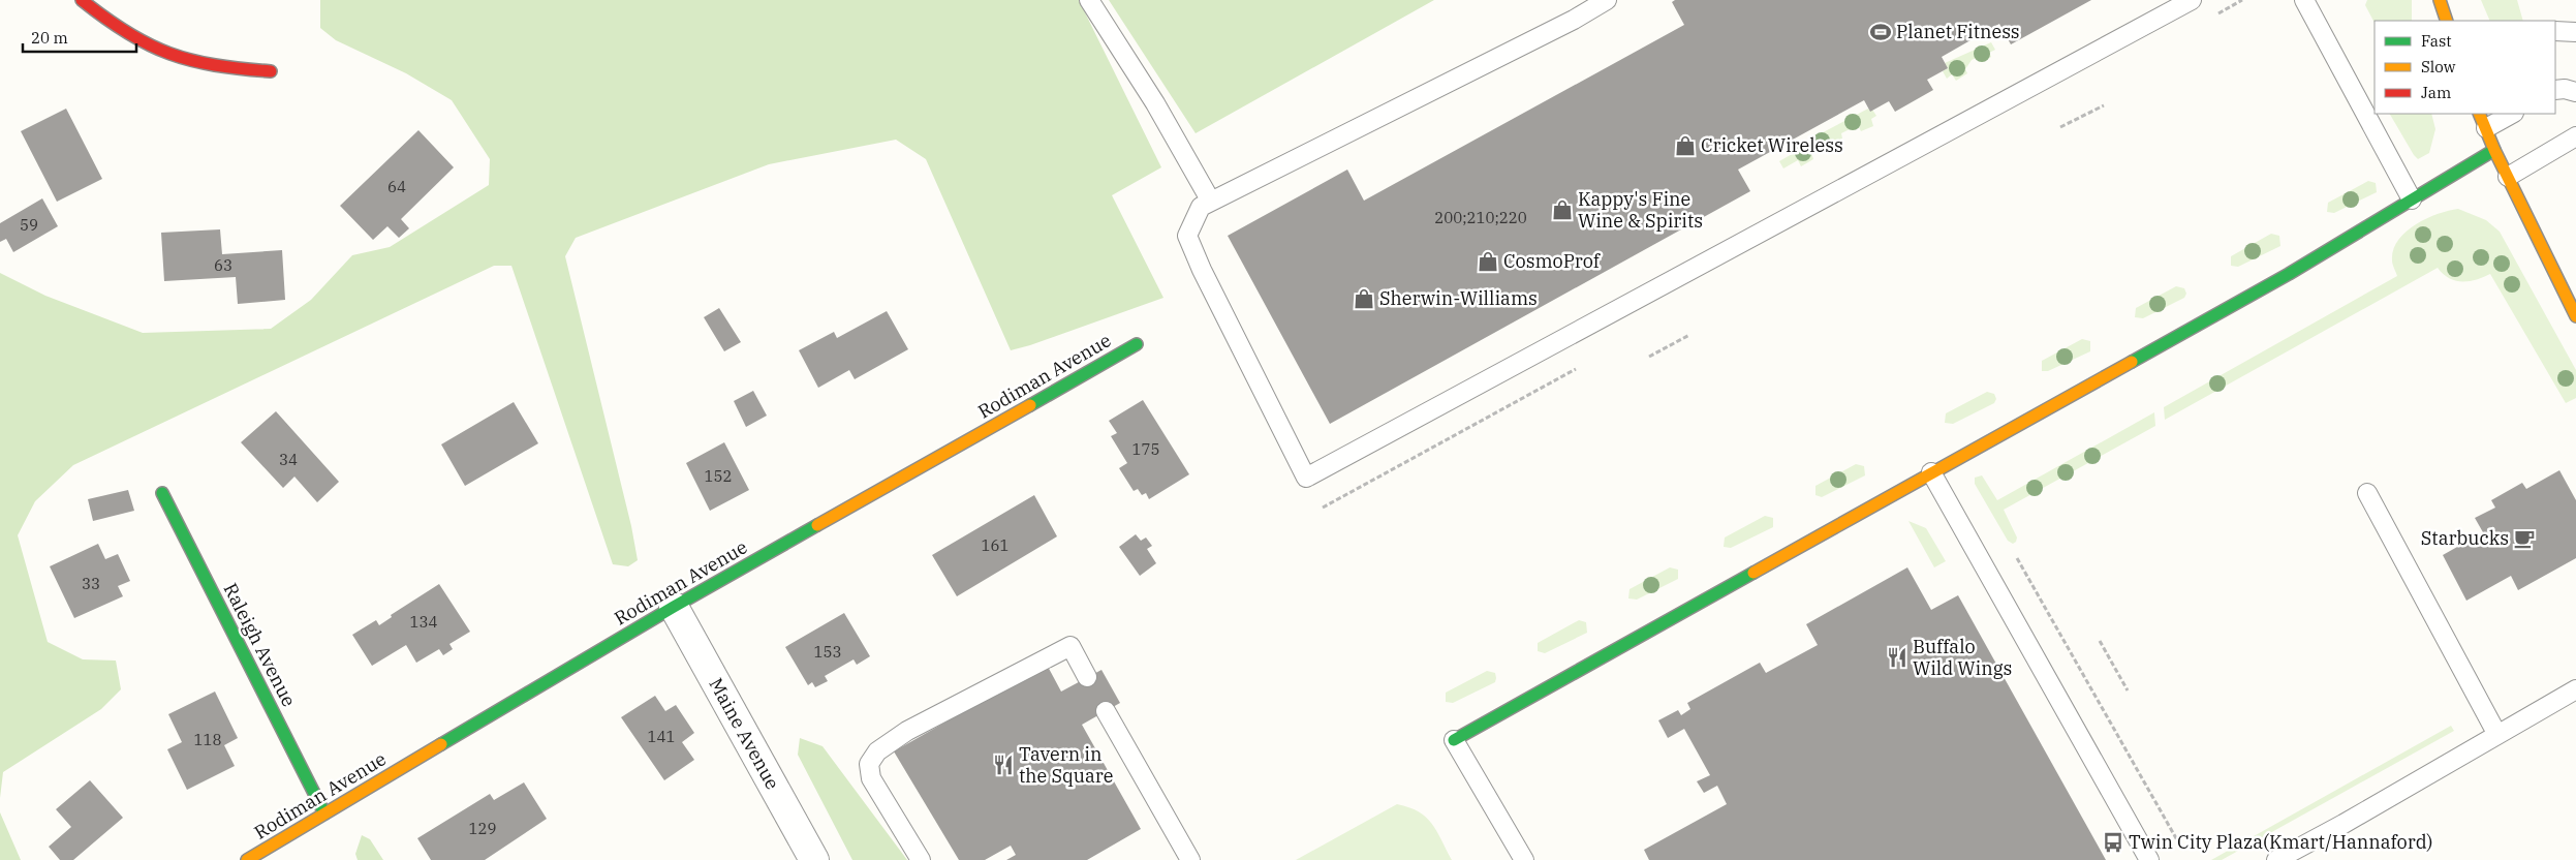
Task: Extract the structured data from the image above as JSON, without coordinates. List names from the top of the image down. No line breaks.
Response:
{"streets":{"street":["Rodiman Avenue","Raleigh Avenue","Maine Avenue"]},"crossings":[["Rodiman Avenue","Raleigh Avenue"],["Rodiman Avenue","Maine Avenue"]],"places":{"sports":["Planet Fitness"],"shop":["Cricket Wireless","Kappy's Fine Wine & Spirits","CosmoProf","Sherwin-Williams"],"cafe":["Starbucks"],"restaurant":["Buffalo Wild Wings","Tavern in the Square"],"bus stop":["Twin City Plaza(Kmart/Hannaford)"]},"house_numbers":["64","200;210;220","59","63","175","34","152","161","33","134","153","141","118","129"],"legend":["Fast","Slow","Jam"],"scale_bar":"20 m"}
